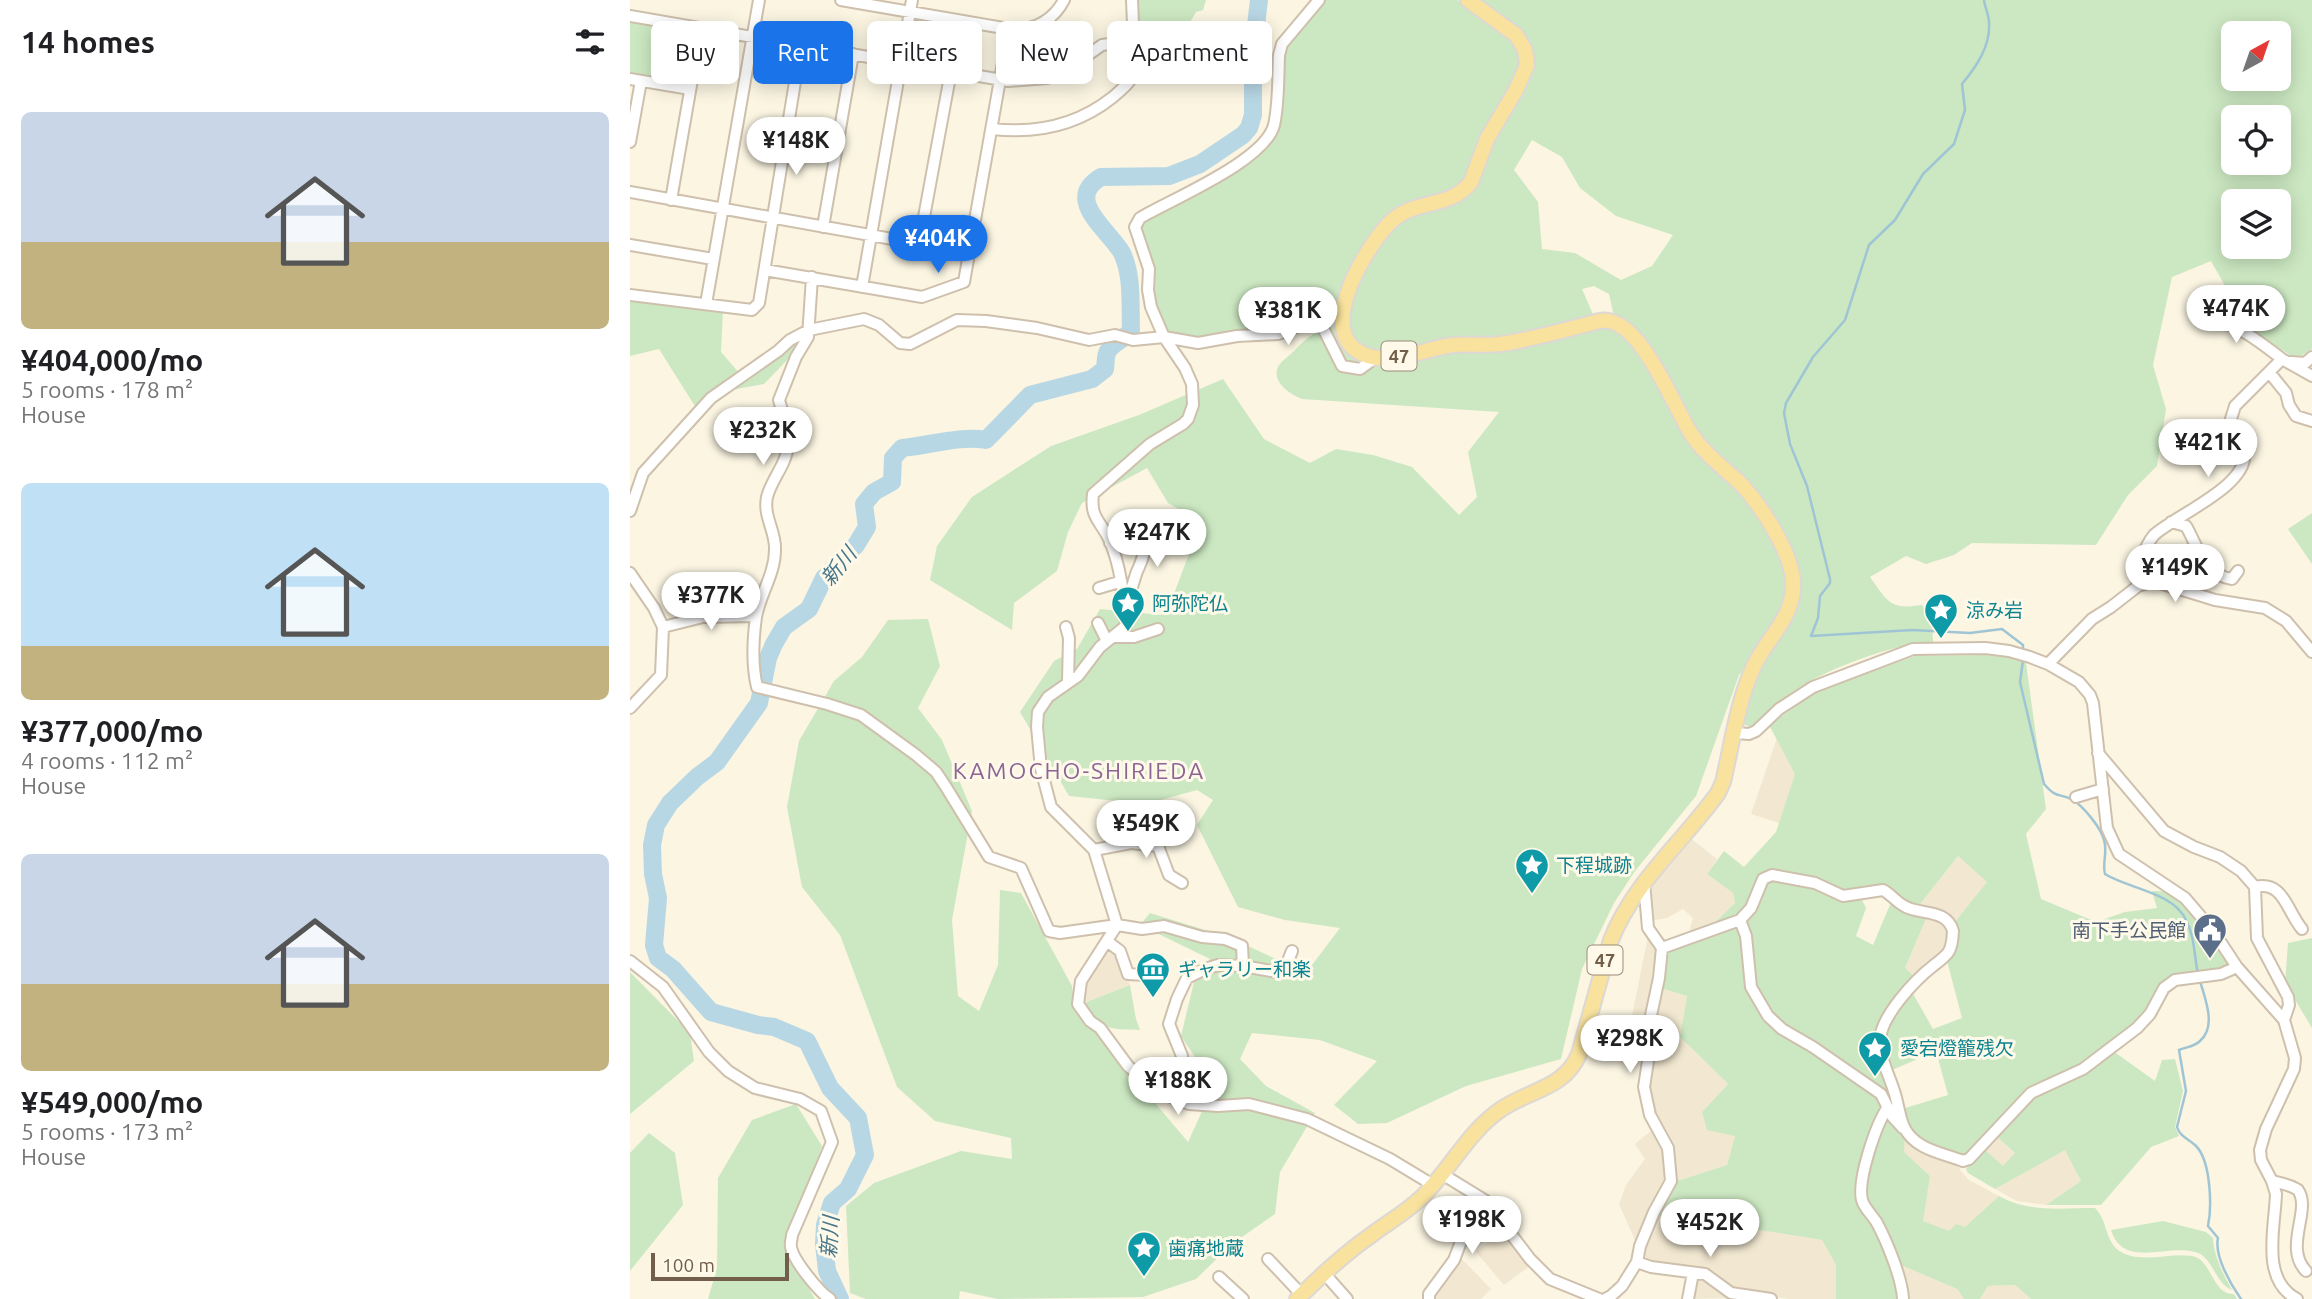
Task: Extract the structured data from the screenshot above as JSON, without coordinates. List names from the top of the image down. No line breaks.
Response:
{"streets":{"main road":["47"]},"districts":["KAMOCHO-SHIRIEDA"],"water":["新川"],"places":{"place":["阿弥陀仏","涼み岩","下程城跡","愛宕燈籠残欠","歯痛地蔵"],"public building":["南下手公民館"],"museum":["ギャラリー和楽"]},"scale_bar":"100 m","north":"top right","page":{"heading":"14 homes","chip":["Buy","Rent","Filters","New","Apartment"],"list":[{"name":"¥404,000/mo","note":"5 rooms · 178 m² · House"},{"name":"¥377,000/mo","note":"4 rooms · 112 m² · House"},{"name":"¥549,000/mo","note":"5 rooms · 173 m² · House"}],"price":["¥148K","¥404K","¥474K","¥381K","¥232K","¥421K","¥247K","¥149K","¥377K","¥549K","¥298K","¥188K","¥198K","¥452K"],"scale":"100 m"}}
